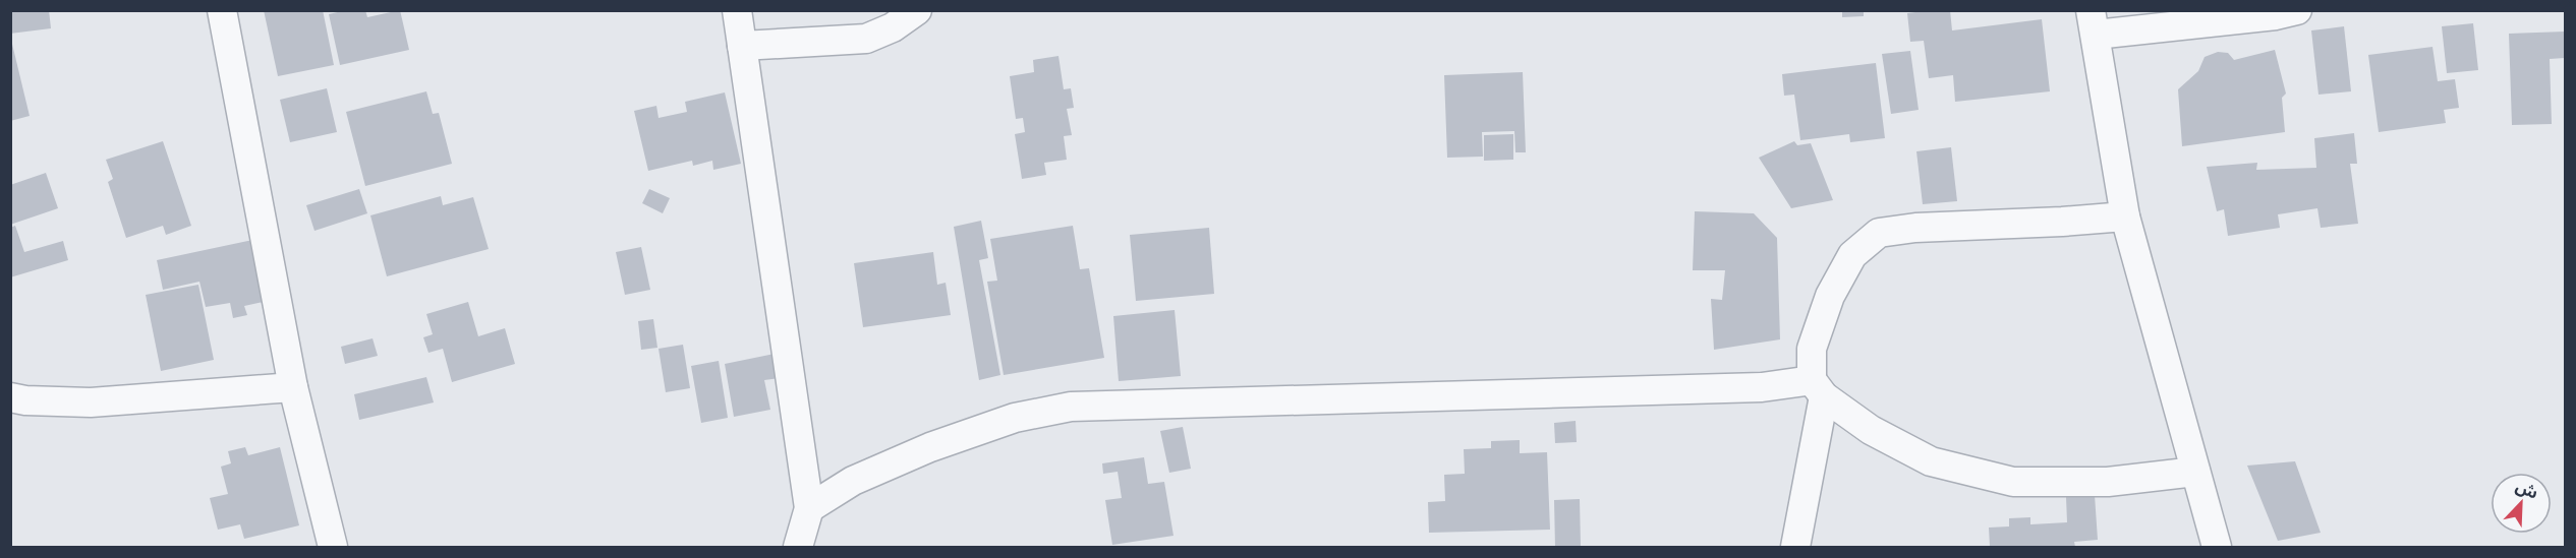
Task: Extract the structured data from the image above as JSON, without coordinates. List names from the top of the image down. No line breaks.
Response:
{"north":"top right"}
